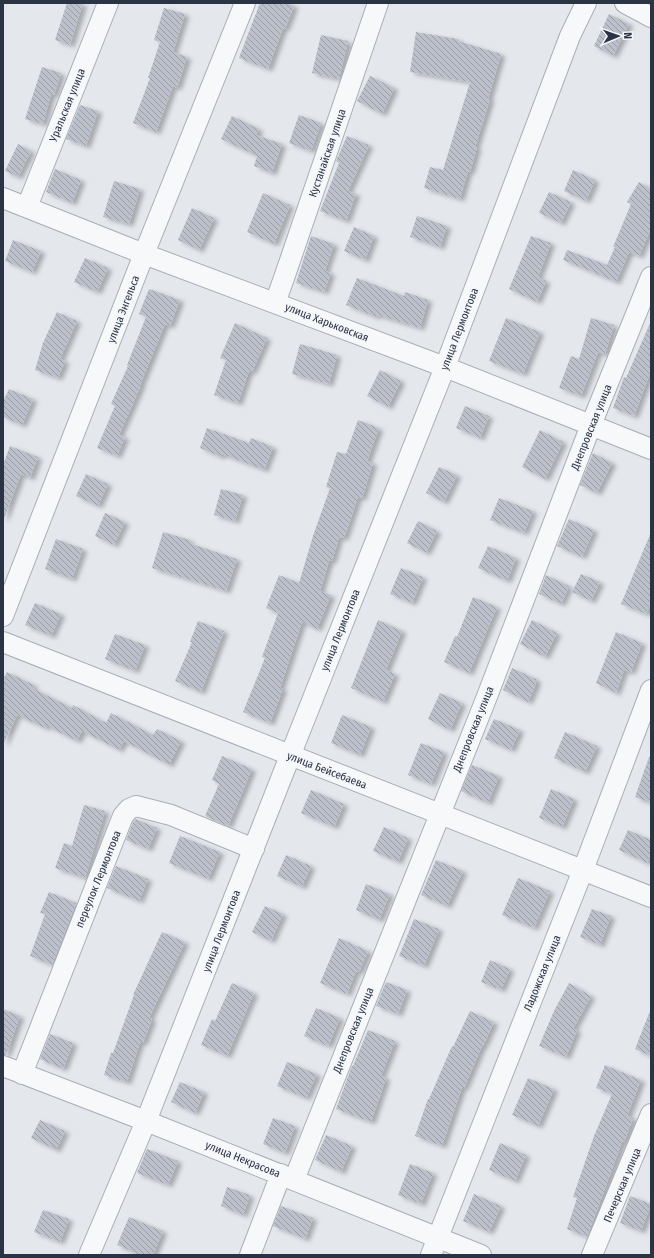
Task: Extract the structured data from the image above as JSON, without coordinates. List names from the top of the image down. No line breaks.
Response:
{"streets":{"street":["Уральская улица","Кустанайская улица","улица Энгельса","улица Харьковская","улица Лермонтова","Днепровская улица","улица Бейсебаева","переулок Лермонтова","Ладожская улица","улица Некрасова","Печерская улица"]},"crossings":[["Уральская улица","улица Харьковская"],["Кустанайская улица","улица Харьковская"],["улица Энгельса","улица Харьковская"],["улица Харьковская","улица Лермонтова"],["улица Харьковская","Днепровская улица"],["улица Лермонтова","улица Бейсебаева"],["улица Лермонтова","переулок Лермонтова"],["улица Лермонтова","улица Некрасова"],["Днепровская улица","улица Бейсебаева"],["Днепровская улица","улица Некрасова"],["улица Бейсебаева","Ладожская улица"],["переулок Лермонтова","улица Некрасова"],["Ладожская улица","улица Некрасова"]],"north":"right"}
